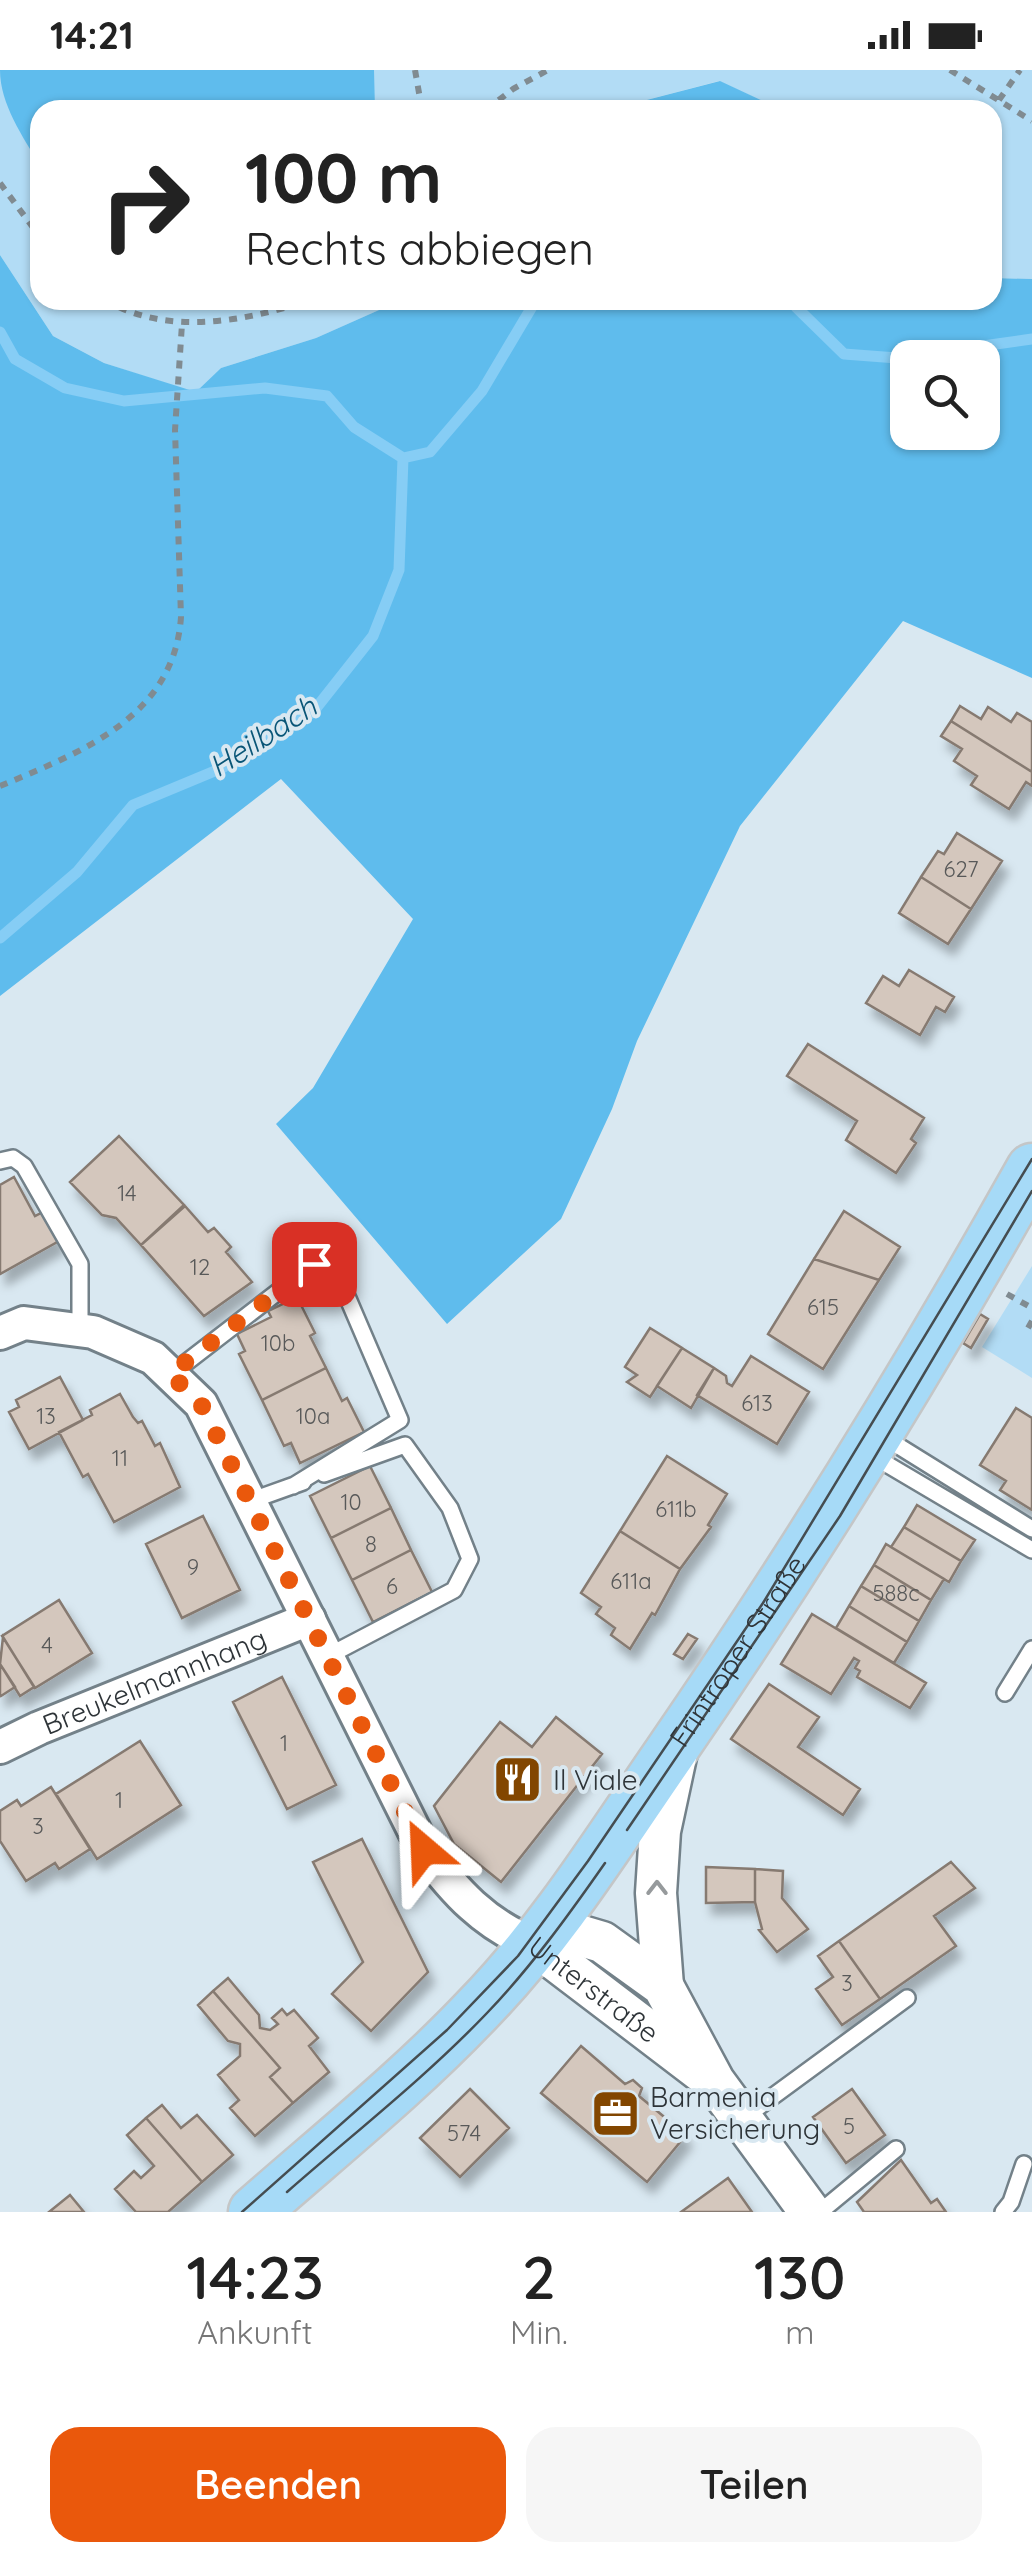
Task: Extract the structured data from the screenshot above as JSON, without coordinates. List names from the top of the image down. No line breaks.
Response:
{"streets":{"main road":["Frintroper Straße"],"street":["Breukelmannhang","Unterstraße"]},"crossings":[["Frintroper Straße","Unterstraße"]],"water":["Heilbach"],"places":{"restaurant":["Il Viale"],"office":["Barmenia Versicherung"]},"house_numbers":["627","14","12","615","10b","613","13","10a","11","10","611b","8","9","611a","6","588c","4","1","1","3","3","5","574"],"page":{"status":"14:21","turn":["100 m","Rechts abbiegen"],"eta":["14:23","Ankunft","2","Min.","130","m"],"buttons":["Beenden","Teilen"]}}
